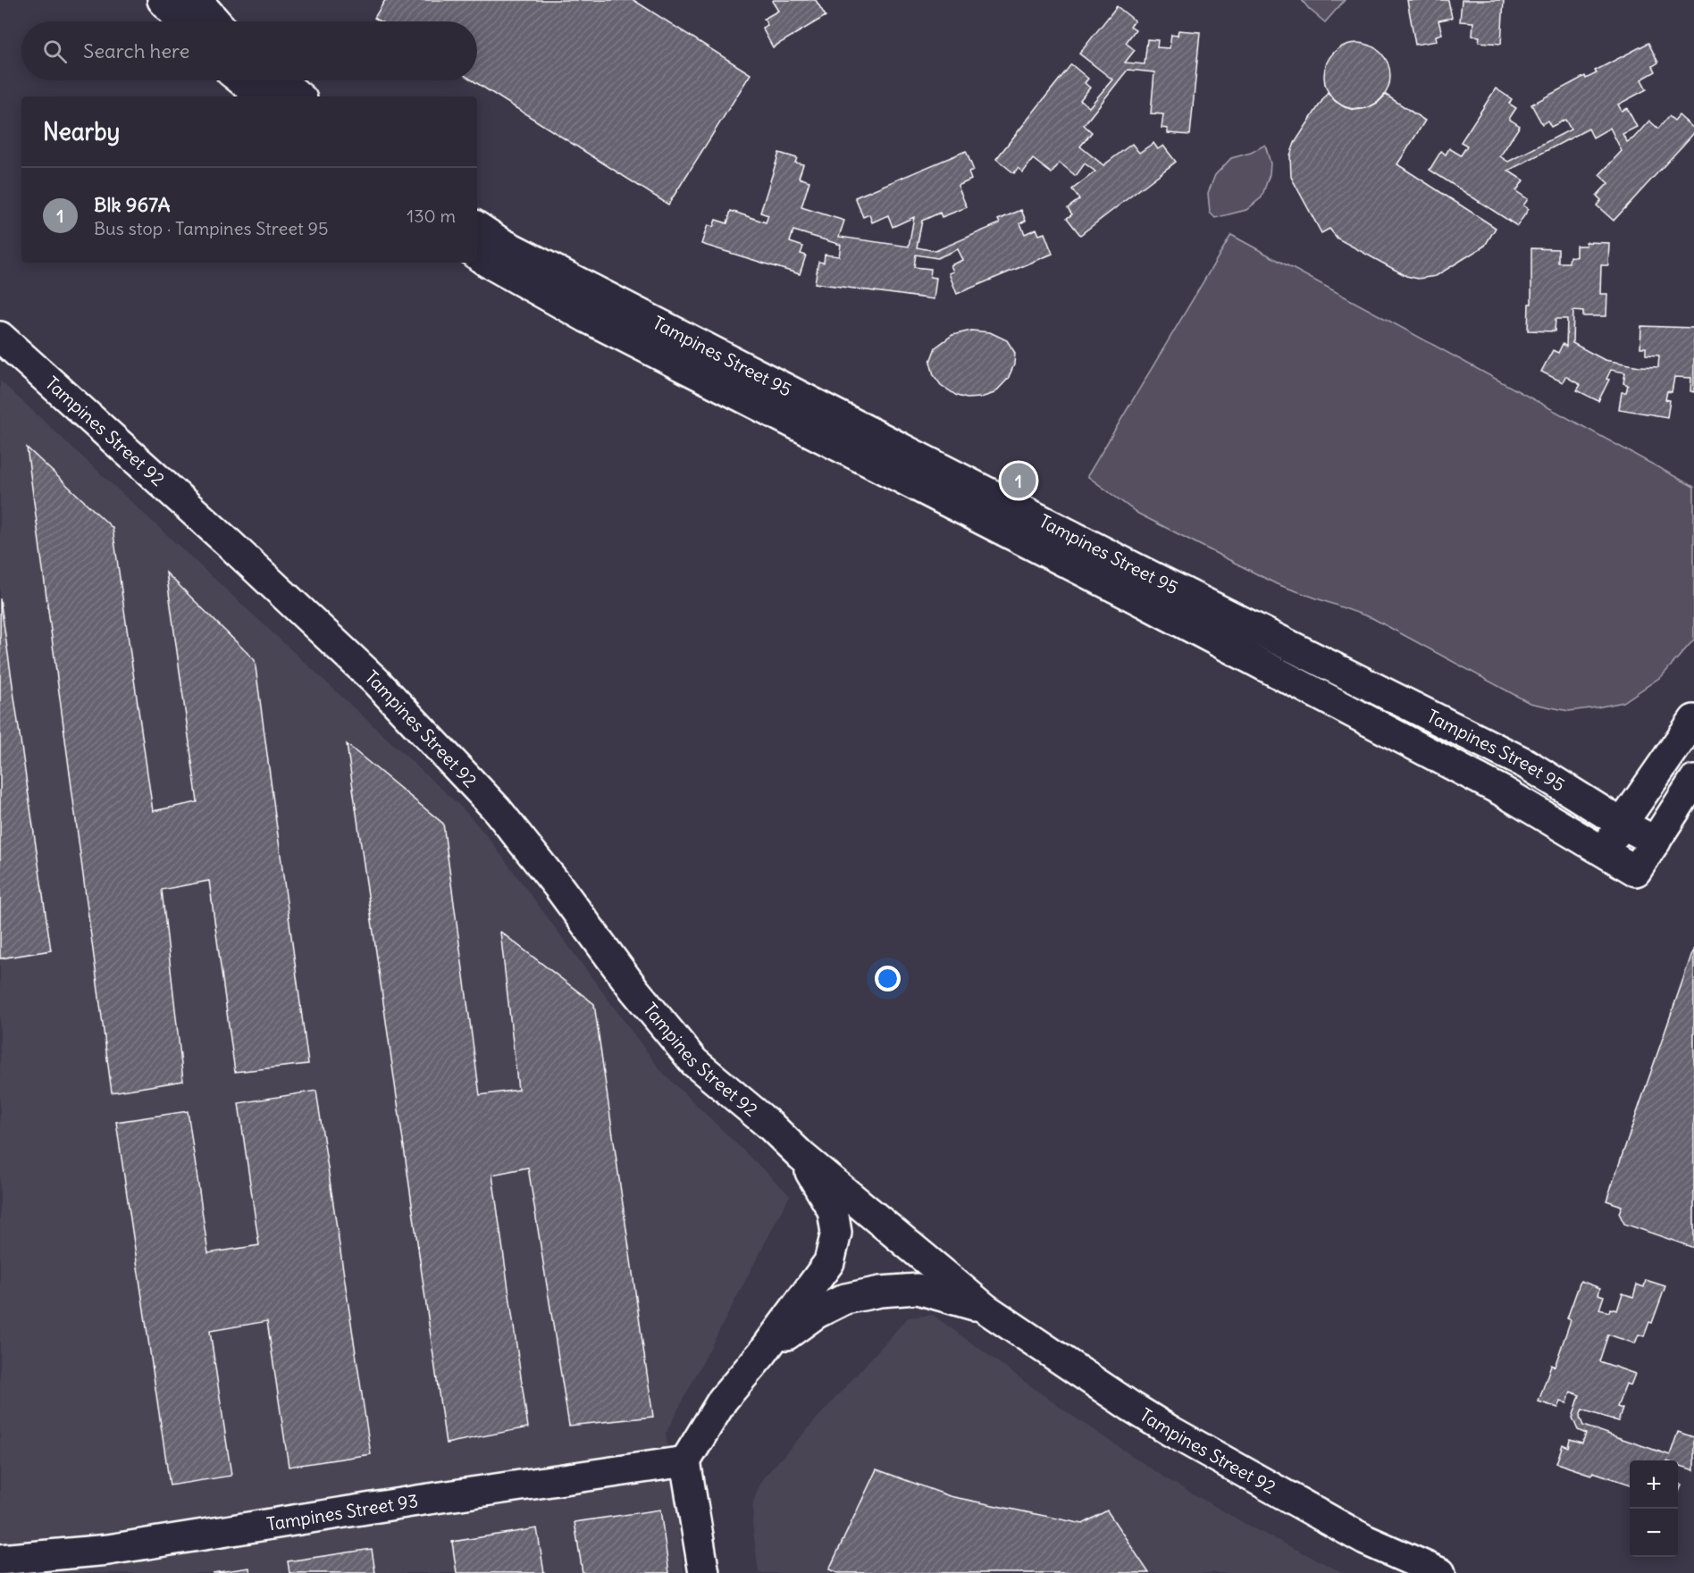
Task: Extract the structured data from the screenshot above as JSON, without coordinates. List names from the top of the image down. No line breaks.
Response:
{"streets":{"street":["Tampines Street 95","Tampines Street 92","Tampines Street 93"]},"crossings":[["Tampines Street 92","Tampines Street 93"]],"page":{"search":"Search here","heading":"Nearby","list":[{"mark":"1","name":"Blk 967A","note":"Bus stop · Tampines Street 95","value":"130 m"}],"pins":"1","map_buttons":["+","−"]}}
